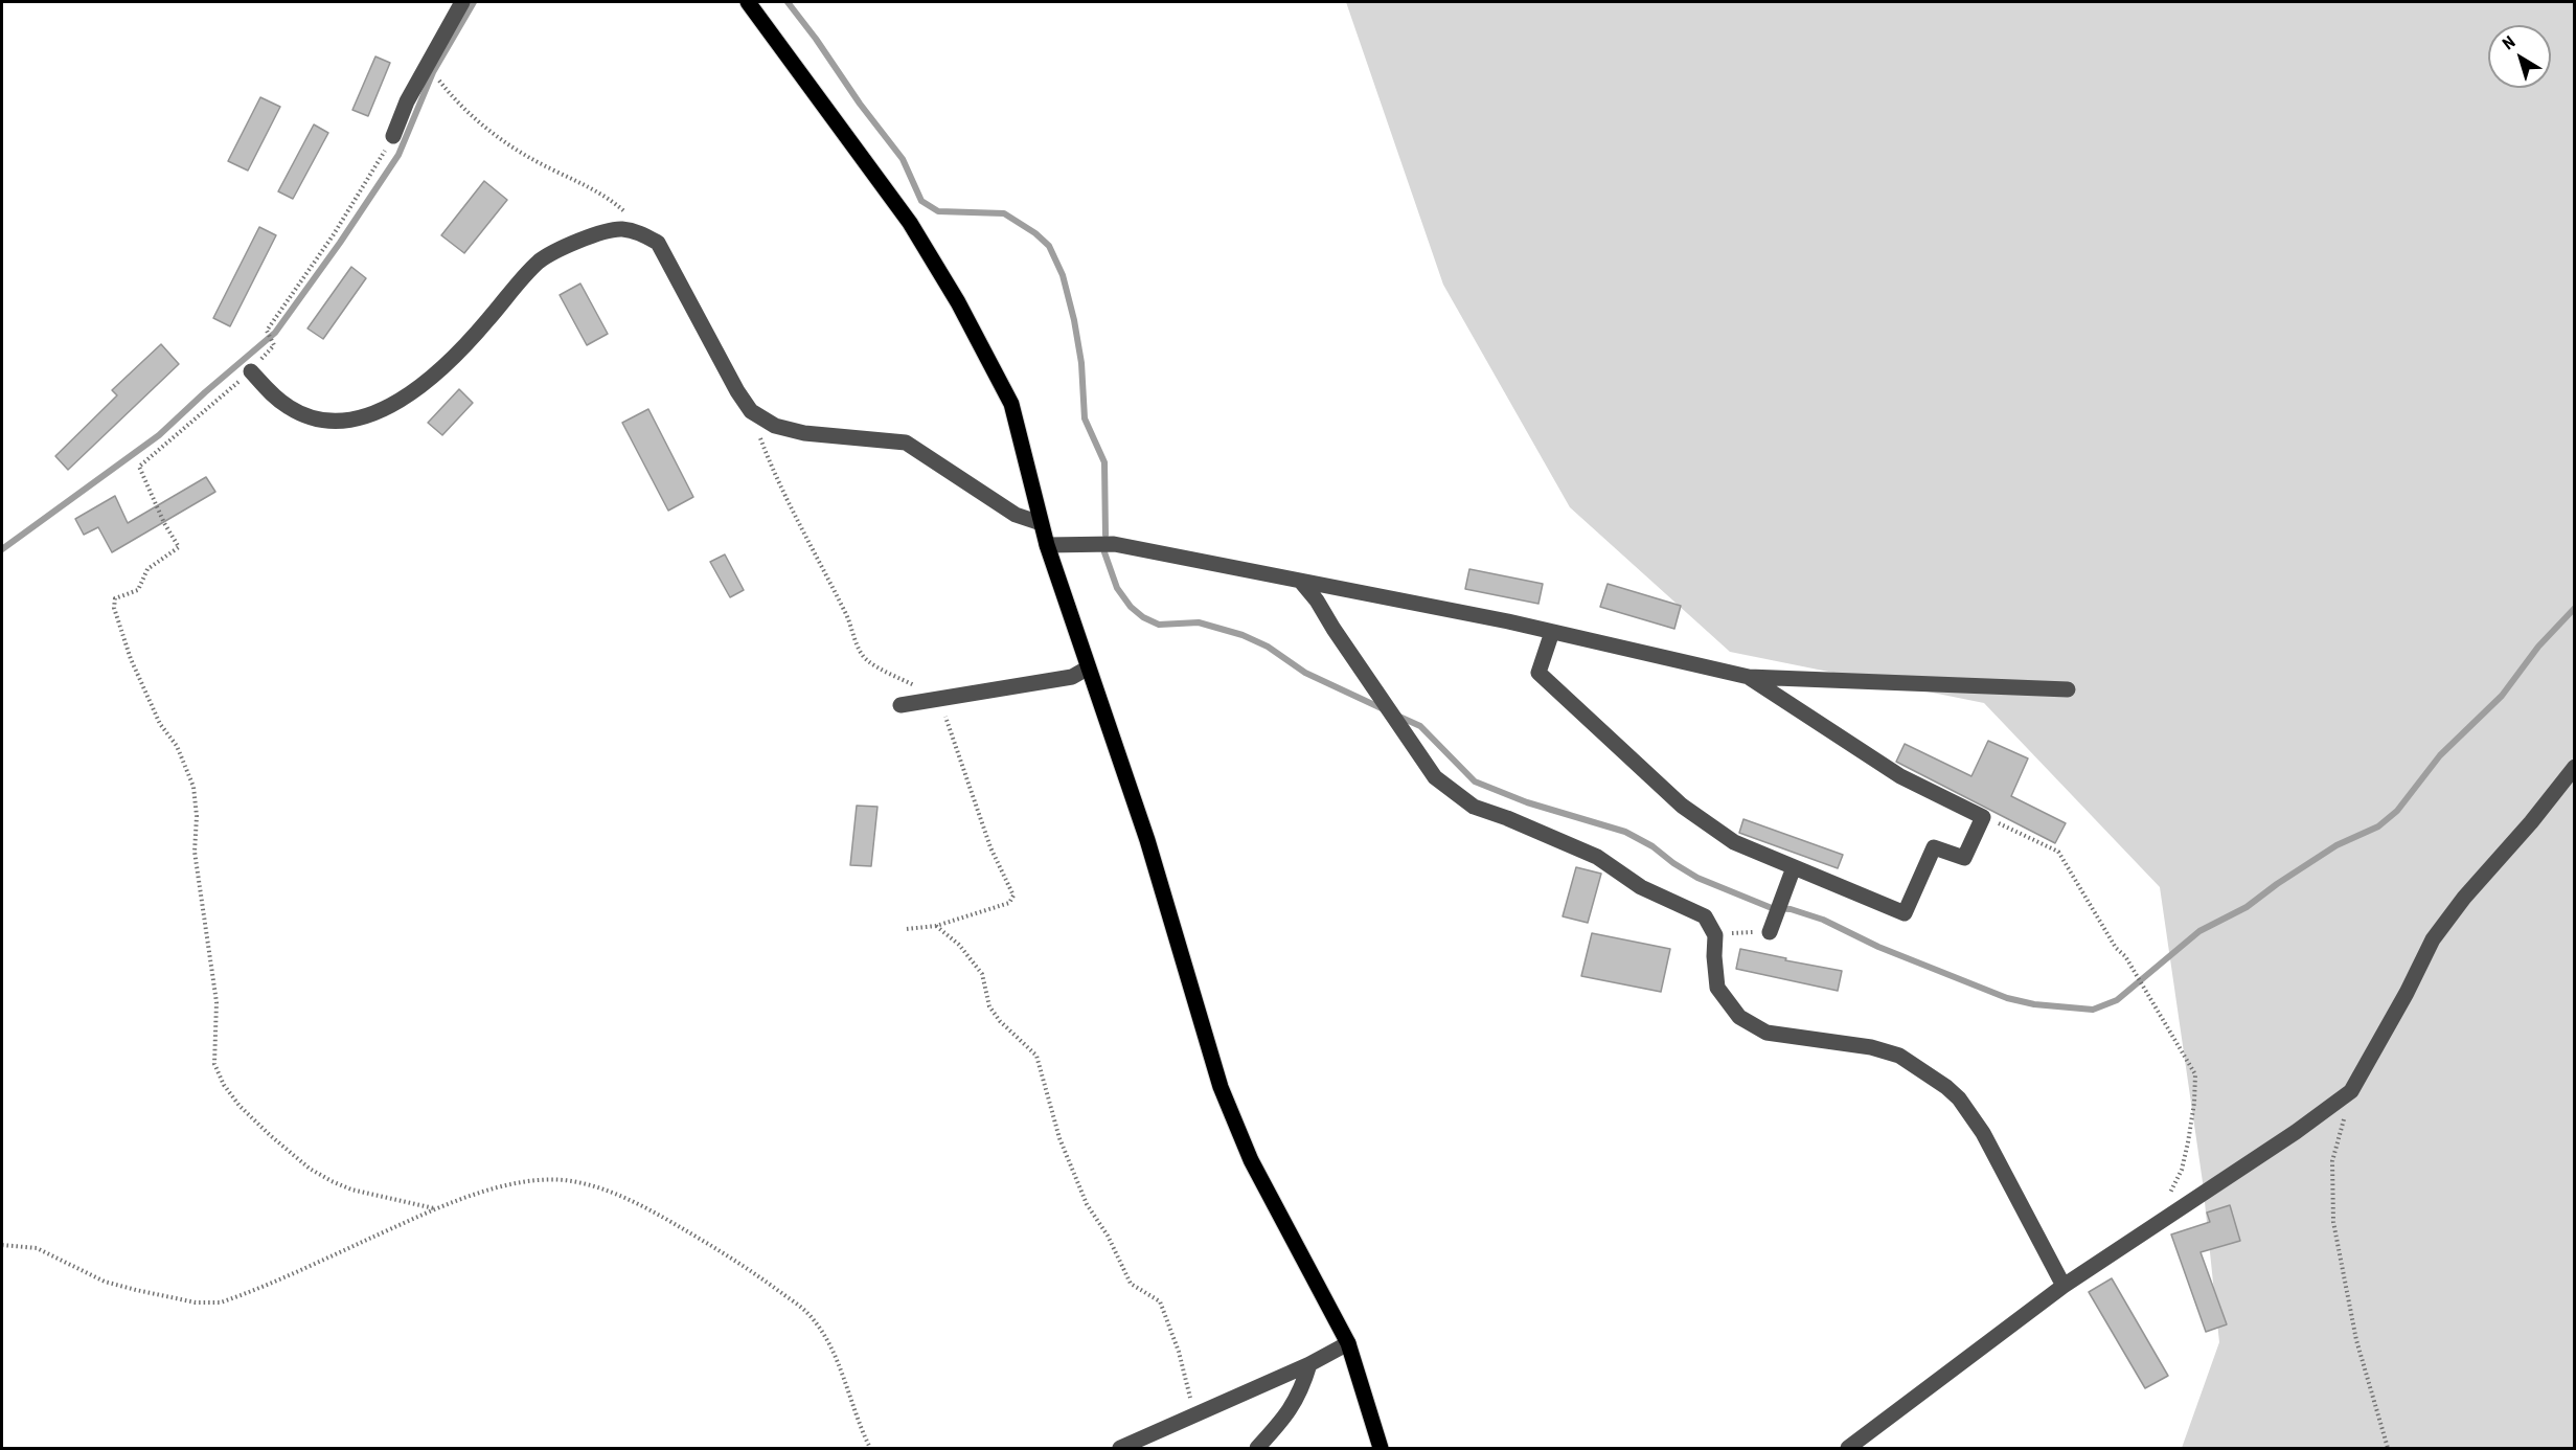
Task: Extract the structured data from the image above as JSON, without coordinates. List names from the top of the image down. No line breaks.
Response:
{"north":"top left"}
